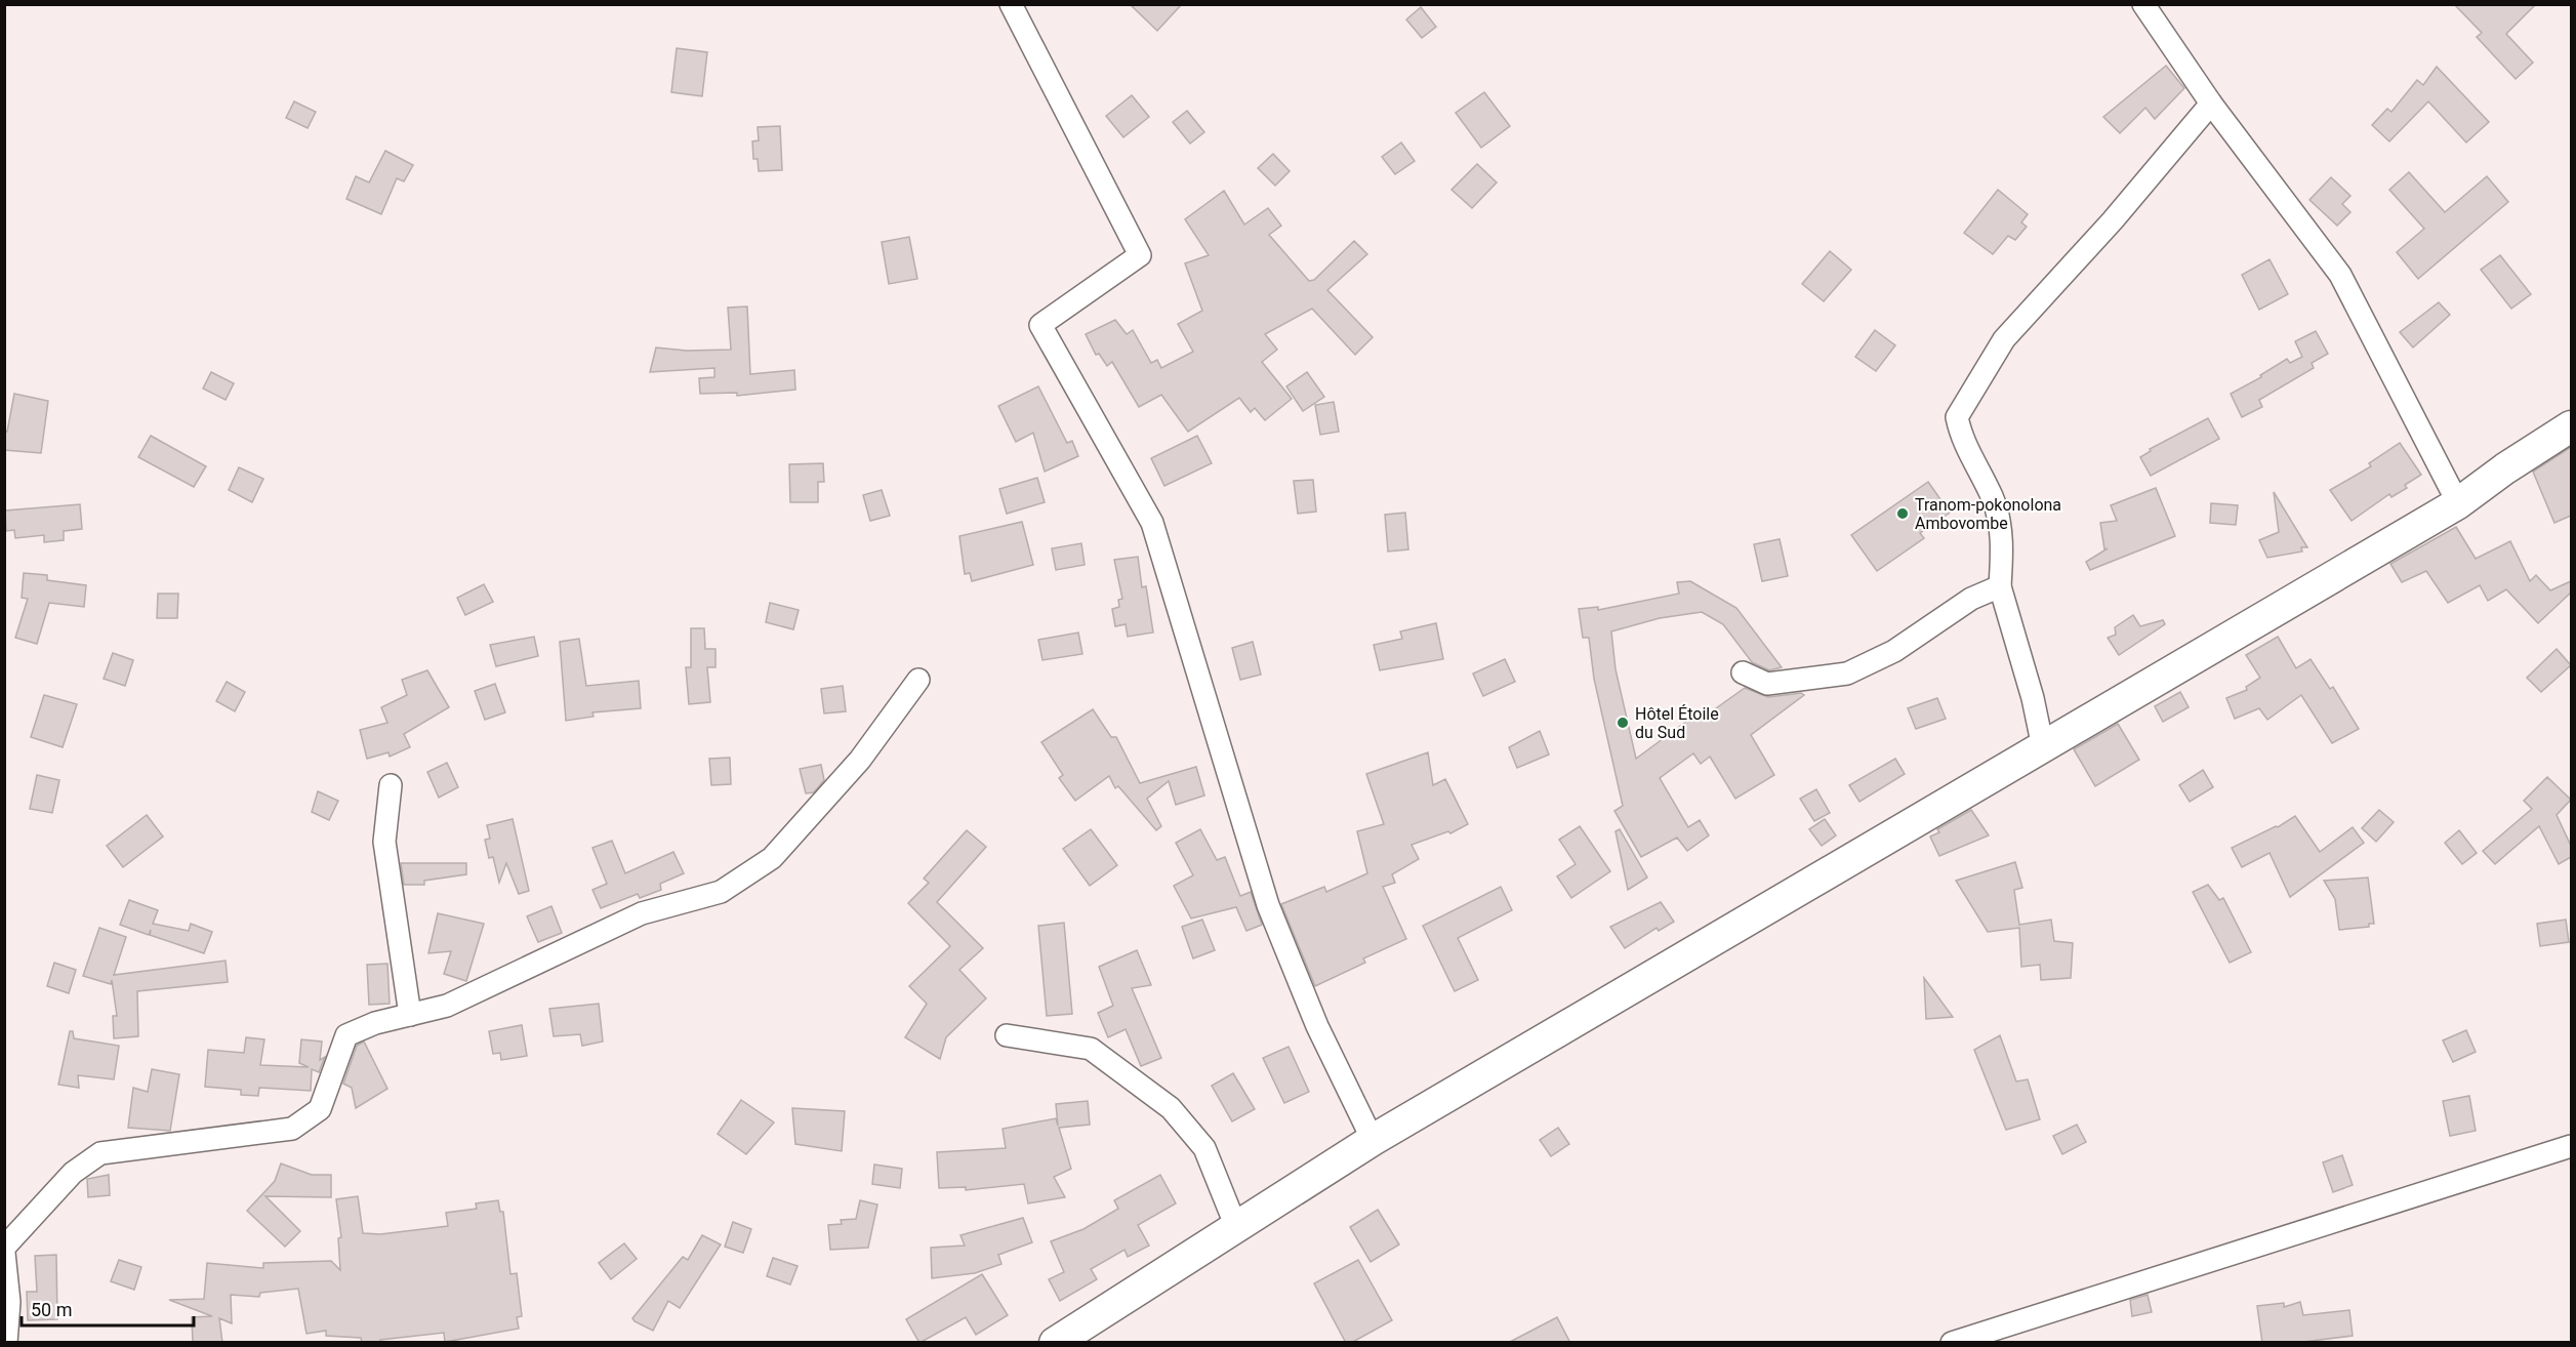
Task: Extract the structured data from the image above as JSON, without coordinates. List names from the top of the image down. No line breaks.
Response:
{"places":["Tranom-pokonolona Ambovombe","Hôtel Étoile du Sud"],"scale_bar":"50 m"}
